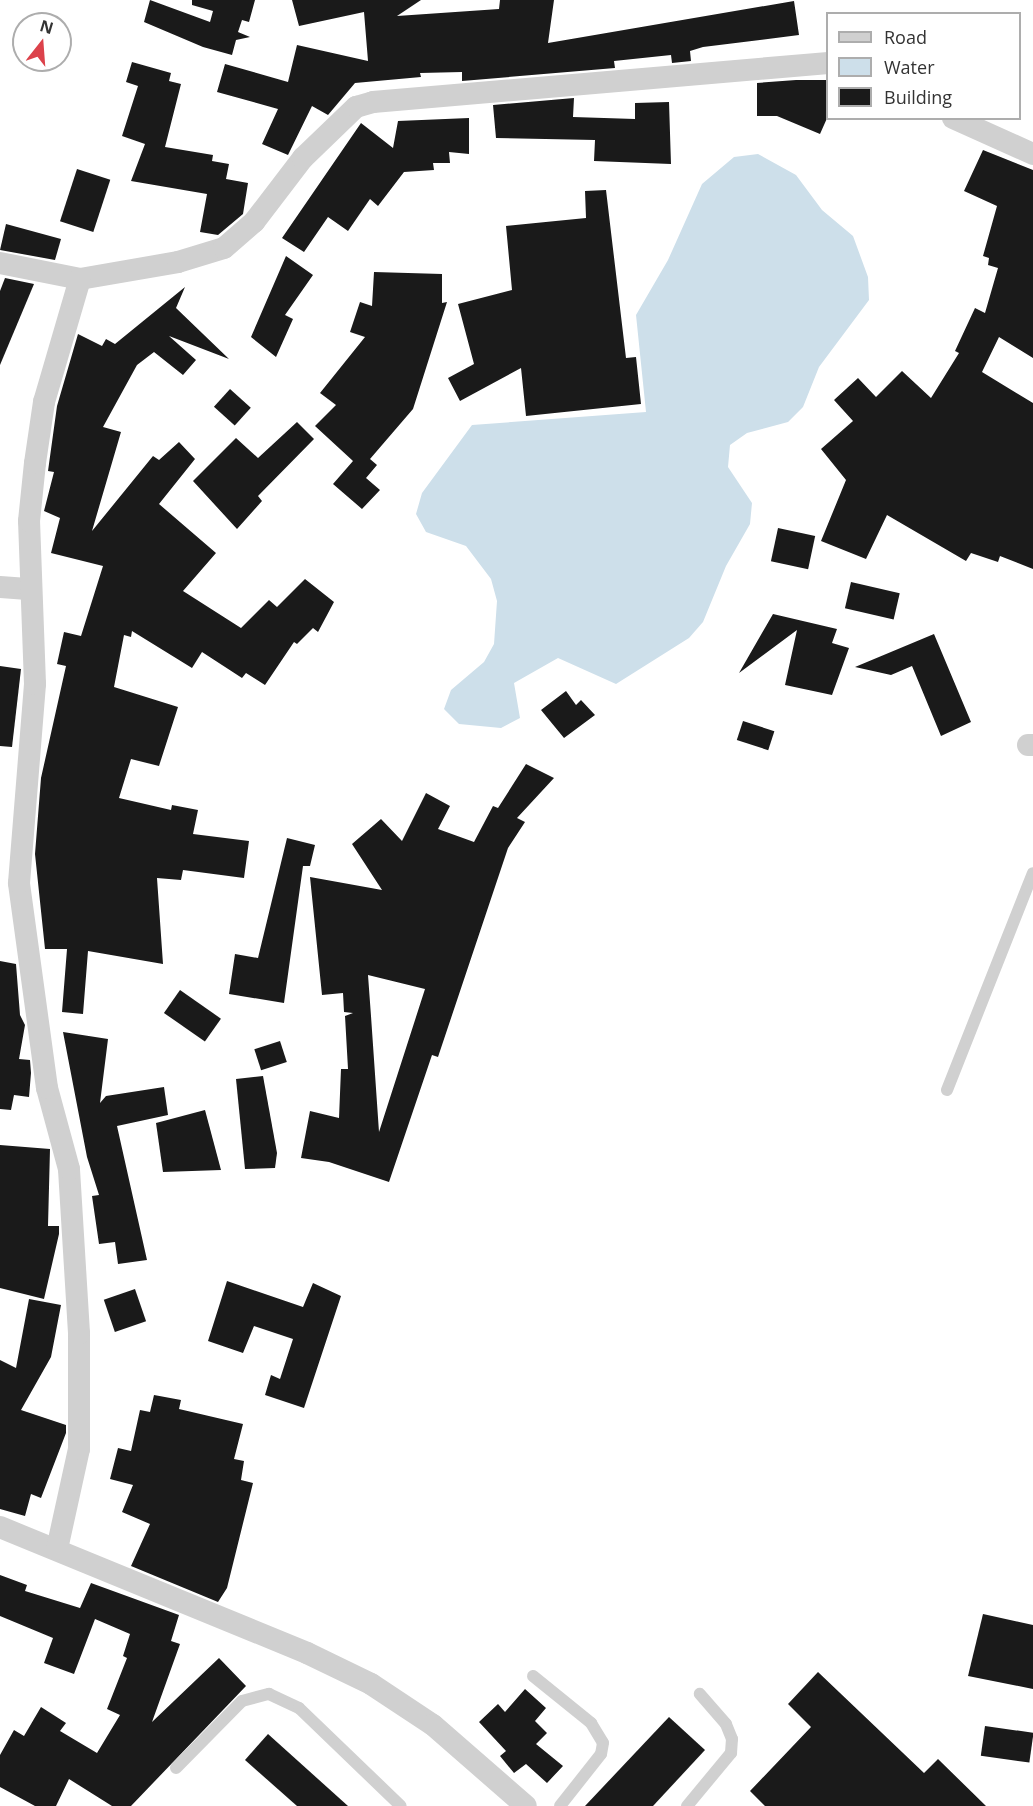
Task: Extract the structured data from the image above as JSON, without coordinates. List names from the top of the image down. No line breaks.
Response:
{"legend":["Road","Water","Building"],"north":"top"}
